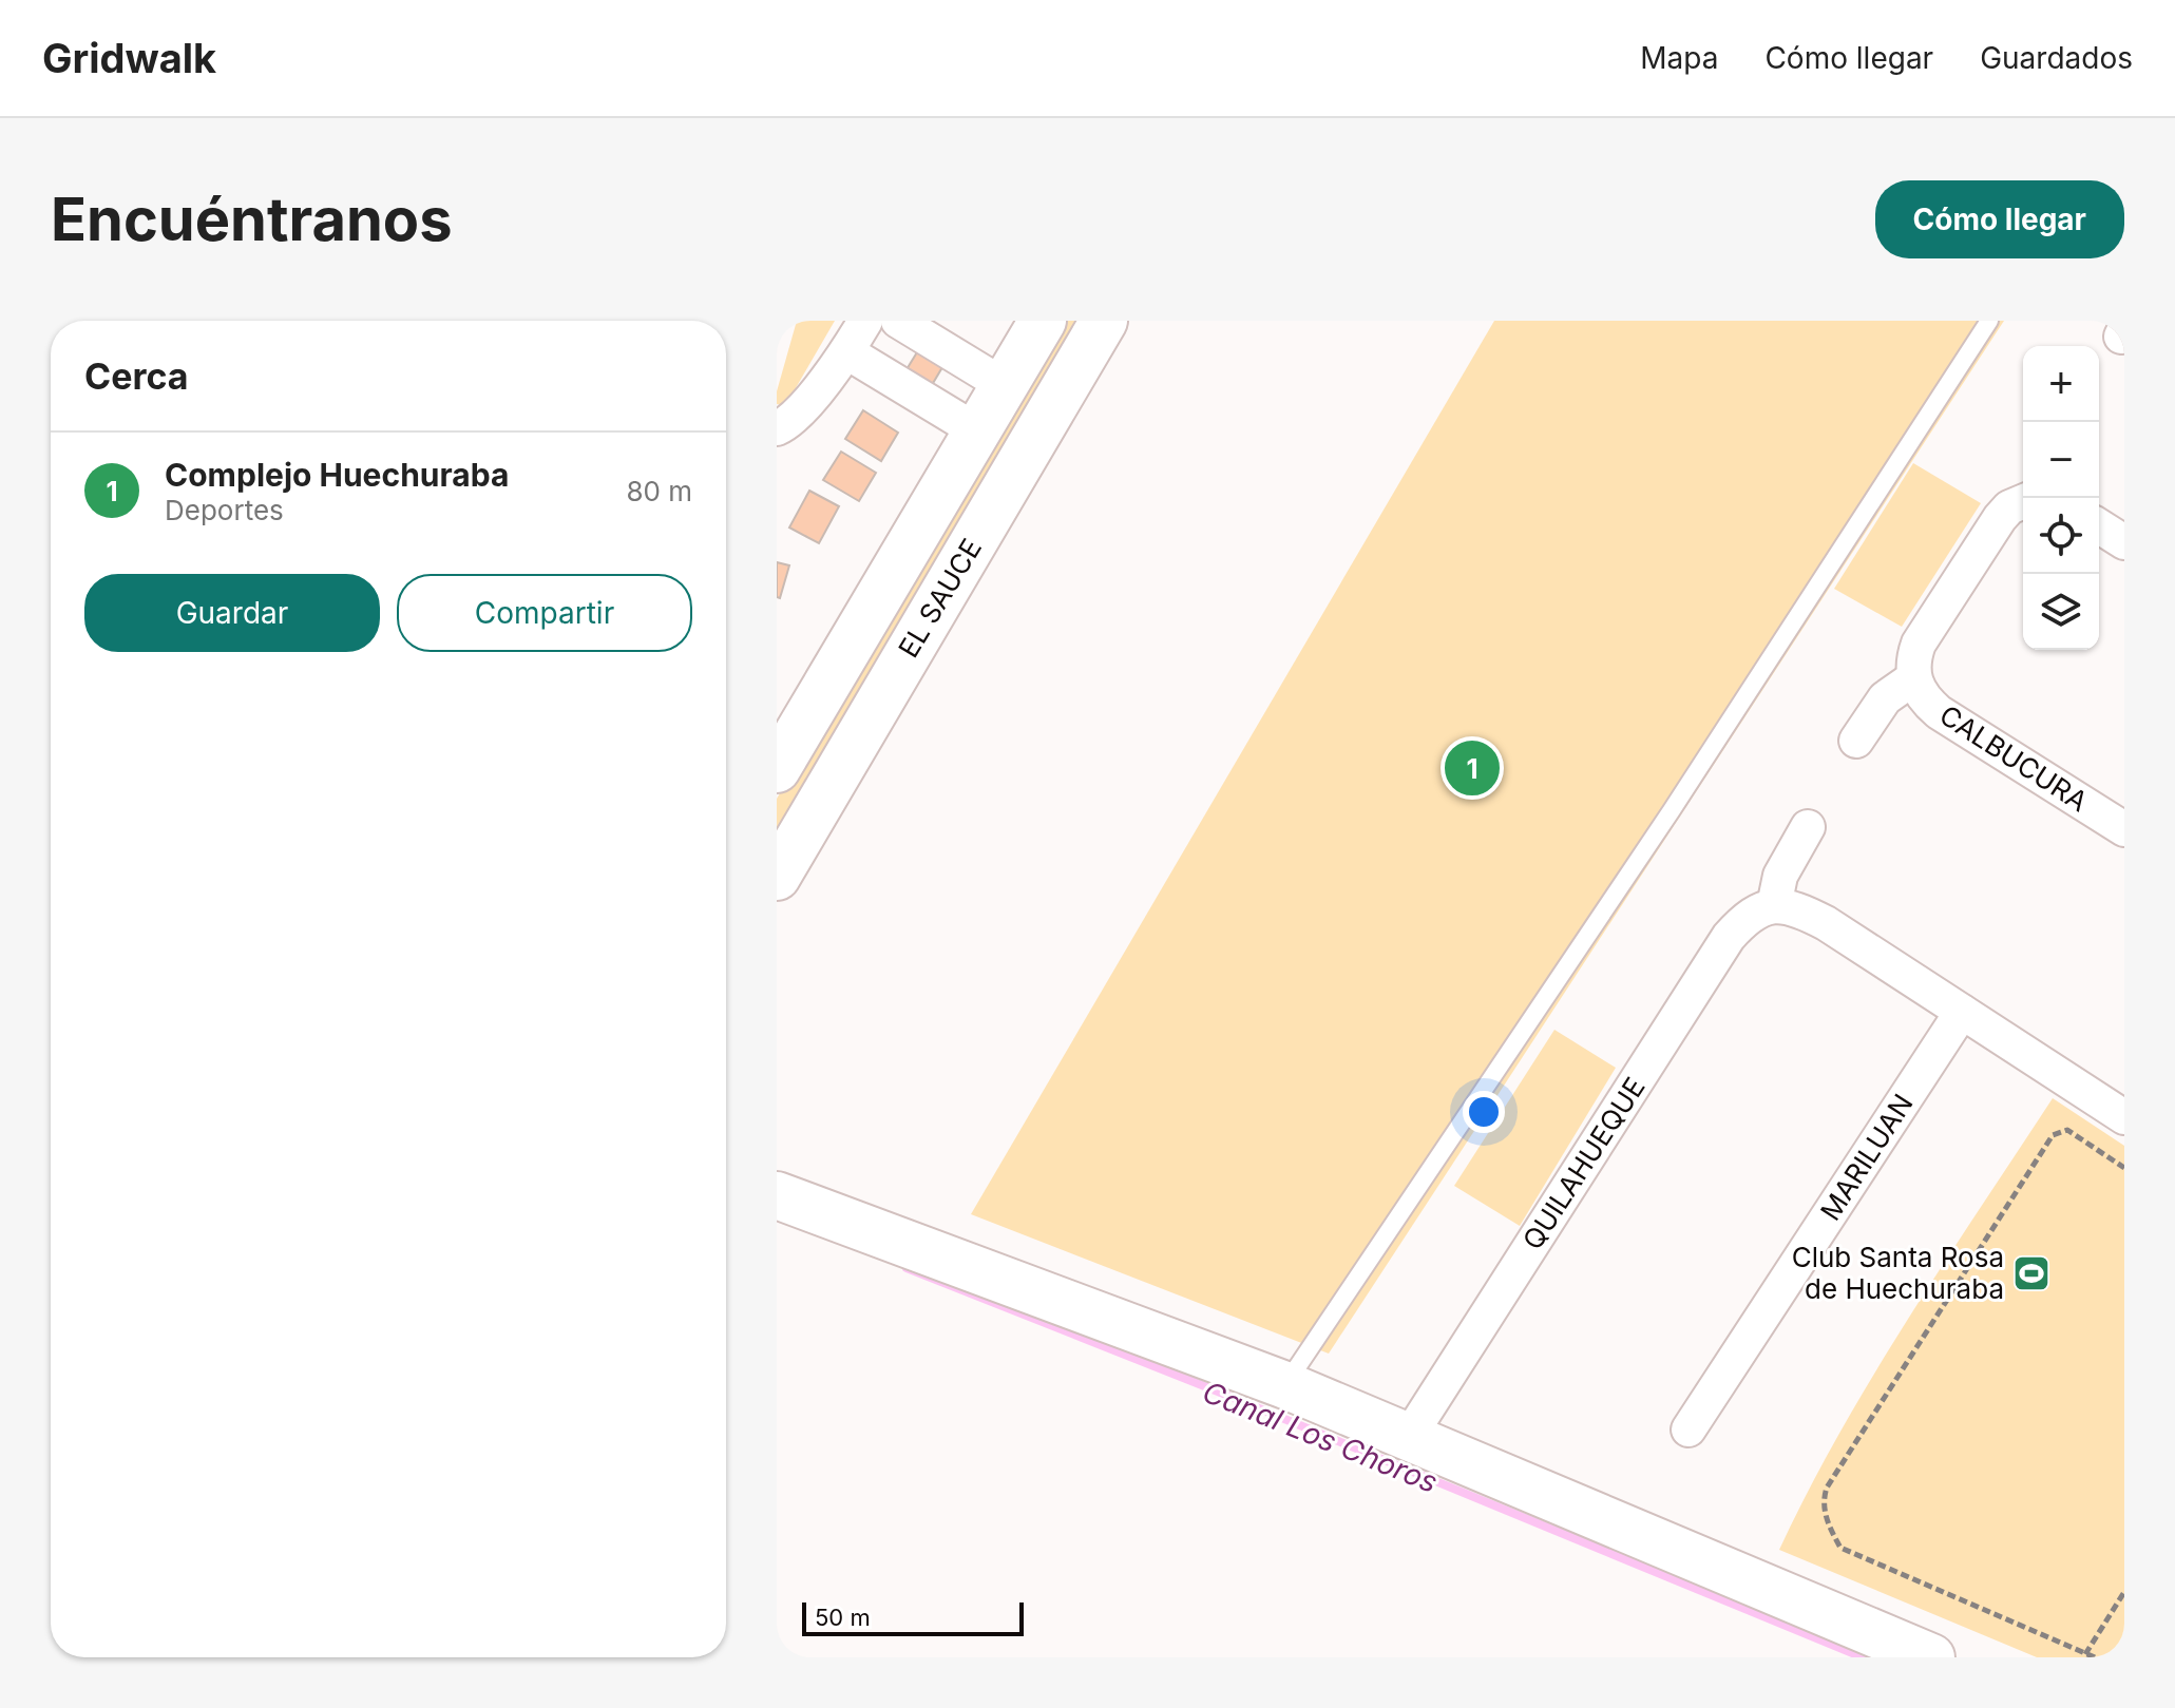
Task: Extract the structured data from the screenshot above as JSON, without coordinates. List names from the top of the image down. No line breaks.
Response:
{"streets":{"street":["EL SAUCE","CALBUCURA","MARILUAN","QUILAHUEQUE"]},"water":["Canal Los Choros"],"places":{"sports":["Club Santa Rosa de Huechuraba"]},"scale_bar":"50 m","page":{"header":"Gridwalk","nav":["Mapa","Cómo llegar","Guardados"],"buttons":["Cómo llegar",["Guardar","Compartir"]],"title":"Encuéntranos","heading":"Cerca","map_buttons":["+","−"],"list":[{"mark":"1","name":"Complejo Huechuraba","note":"Deportes","value":"80 m"}],"pins":"1","scale":"50 m"}}
